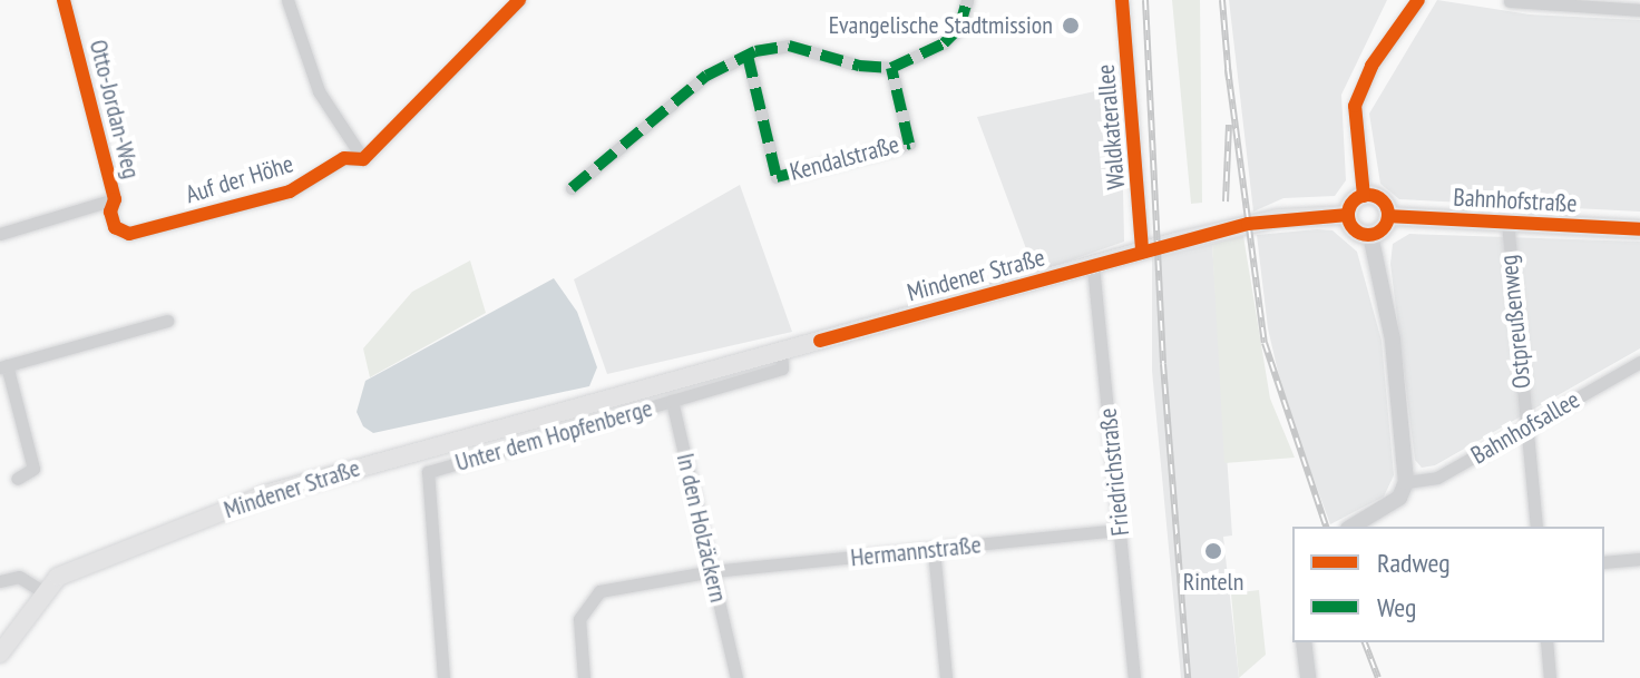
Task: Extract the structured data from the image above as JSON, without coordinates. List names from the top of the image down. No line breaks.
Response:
{"streets":{"main road":["Bahnhofstraße","Mindener Straße"],"street":["Otto-Jordan-Weg","Waldkaterallee","Kendalstraße","Auf der Höhe","Ostpreußenweg","Bahnhofsallee","Unter dem Hopfenberge","Friedrichstraße","In den Holzäckern","Hermannstraße"]},"crossings":[["Otto-Jordan-Weg","Auf der Höhe"],["Waldkaterallee","Mindener Straße"],["Bahnhofstraße","Ostpreußenweg"],["Mindener Straße","Friedrichstraße"],["Ostpreußenweg","Bahnhofsallee"],["Unter dem Hopfenberge","In den Holzäckern"],["Friedrichstraße","Hermannstraße"],["In den Holzäckern","Hermannstraße"]],"places":["Evangelische Stadtmission","Rinteln"],"legend":["Radweg","Weg"]}
